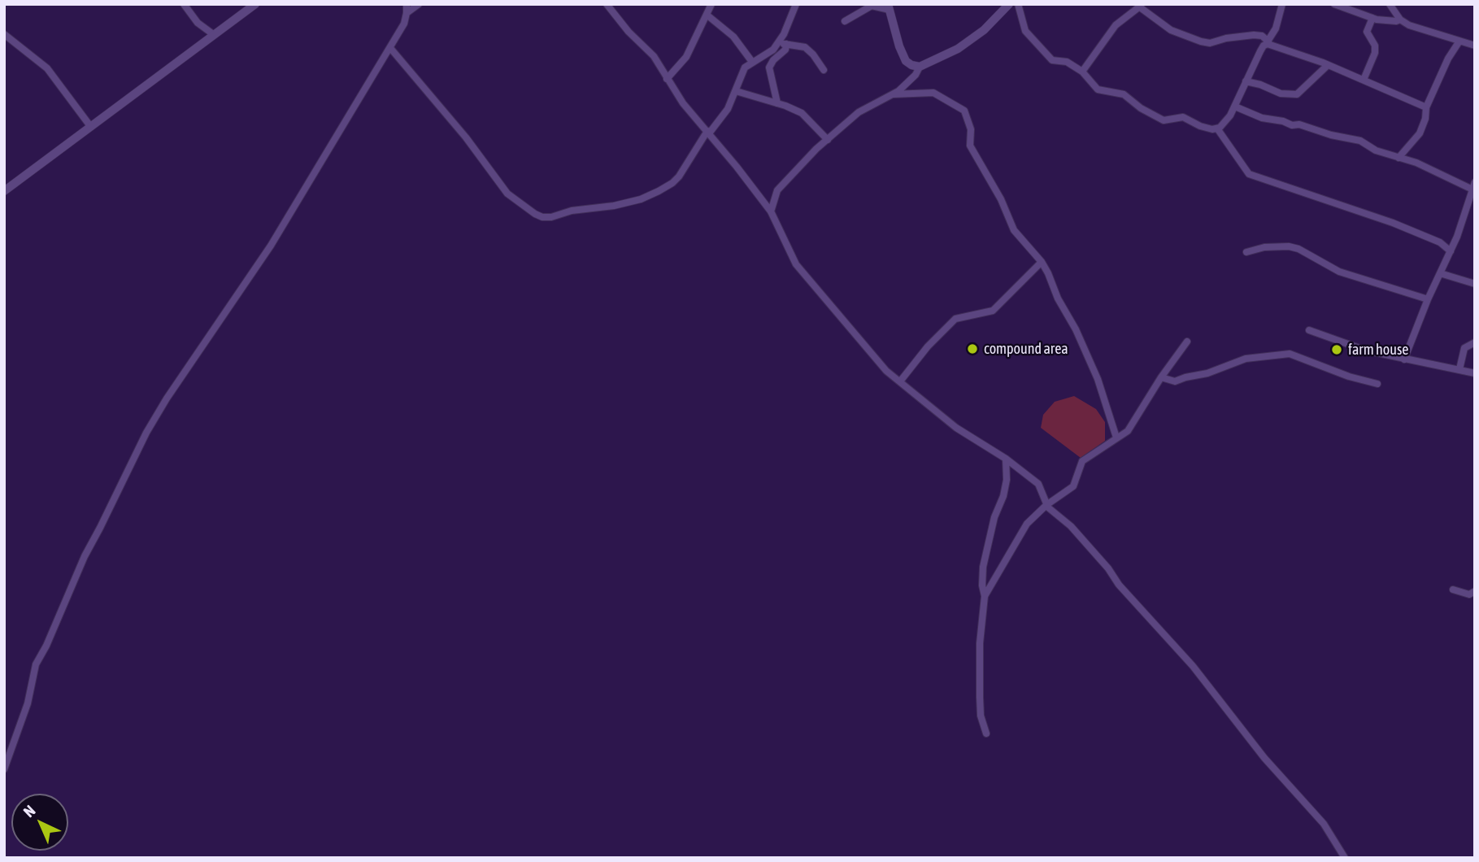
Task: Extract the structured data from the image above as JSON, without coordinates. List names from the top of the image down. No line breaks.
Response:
{"places":["compound area","farm house"],"north":"top left"}
